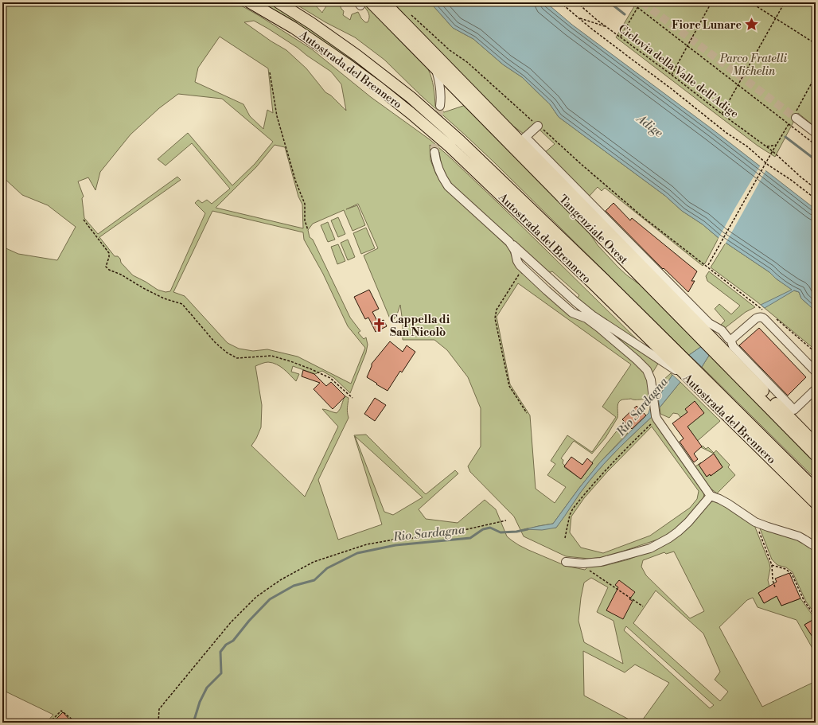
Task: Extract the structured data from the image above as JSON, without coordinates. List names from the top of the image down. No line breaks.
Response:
{"streets":{"highway":["Autostrada del Brennero","Tangenziale Ovest"],"path":["Ciclovia della Valle dell'Adige"]},"water":["Adige","Rio Sardagna"],"parks":["Parco Fratelli Michelin"],"places":{"place":["Fiore Lunare"],"church":["Cappella di San Nicolò"]}}
